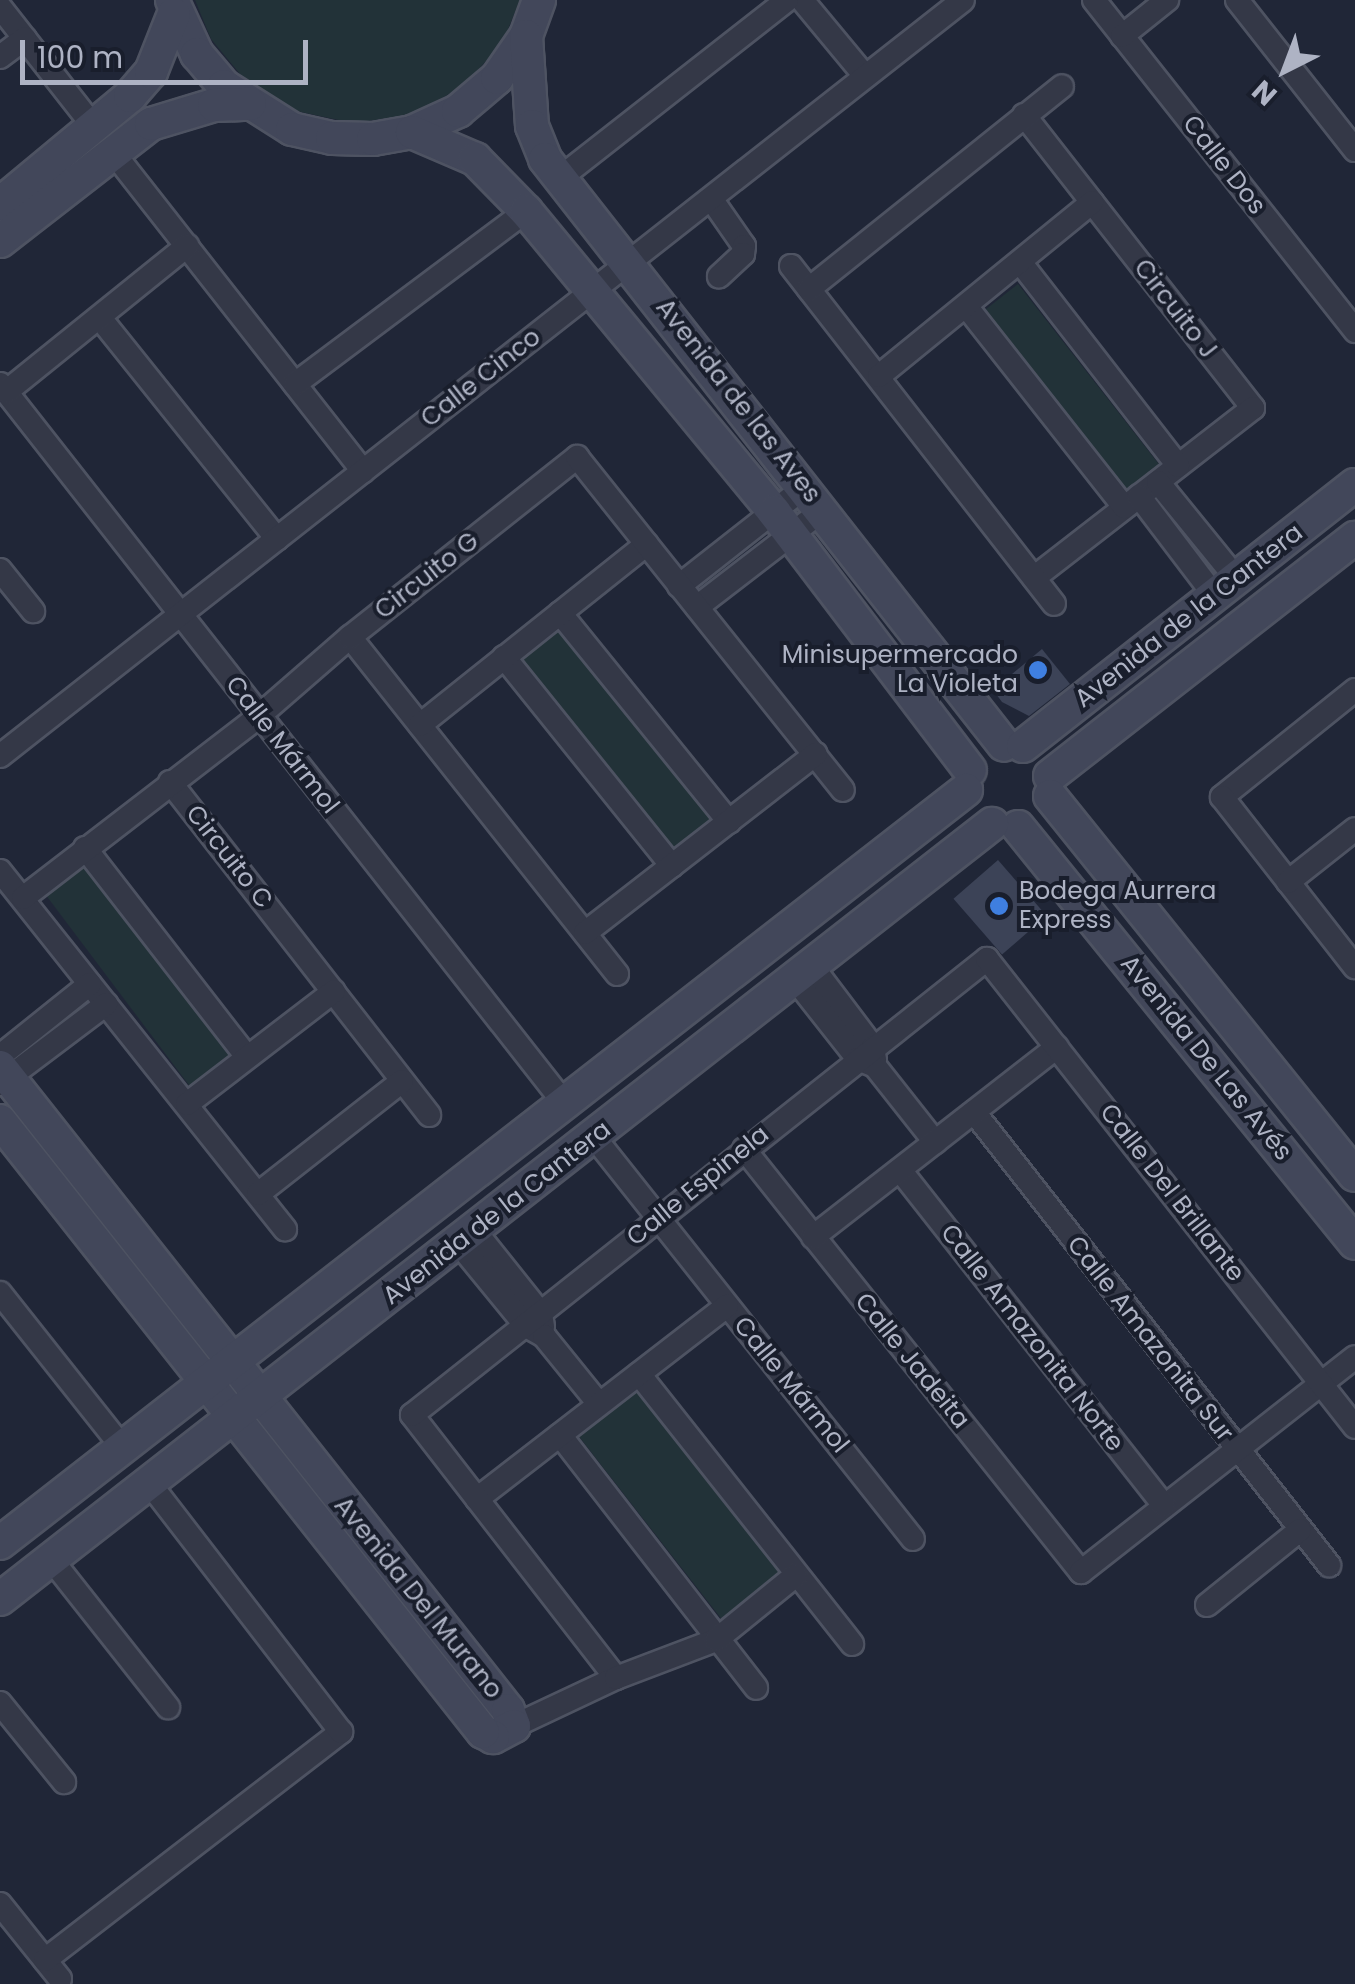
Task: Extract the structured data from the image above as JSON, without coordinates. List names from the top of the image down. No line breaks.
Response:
{"streets":{"street":["Calle Dos","Circuito J","Calle Cinco","Avenida de las Aves","Circuito G","Avenida de la Cantera","Calle Mármol","Circuito C","Avenida De Las Avés","Calle Espinela","Calle Del Brillante","Calle Amazonita Norte","Calle Amazonita Sur","Calle Jadeita","Avenida Del Murano"]},"crossings":[["Calle Cinco","Avenida de las Aves"],["Calle Cinco","Calle Mármol"],["Avenida de las Aves","Avenida de la Cantera"],["Avenida de las Aves","Avenida De Las Avés"],["Avenida de la Cantera","Calle Mármol"],["Avenida de la Cantera","Avenida De Las Avés"],["Avenida de la Cantera","Avenida Del Murano"],["Calle Mármol","Calle Espinela"],["Calle Espinela","Calle Del Brillante"],["Calle Espinela","Calle Jadeita"],["Calle Amazonita Norte","Calle Jadeita"]],"places":["Minisupermercado La Violeta","Bodega Aurrera Express"],"scale_bar":"100 m","north":"bottom left"}
